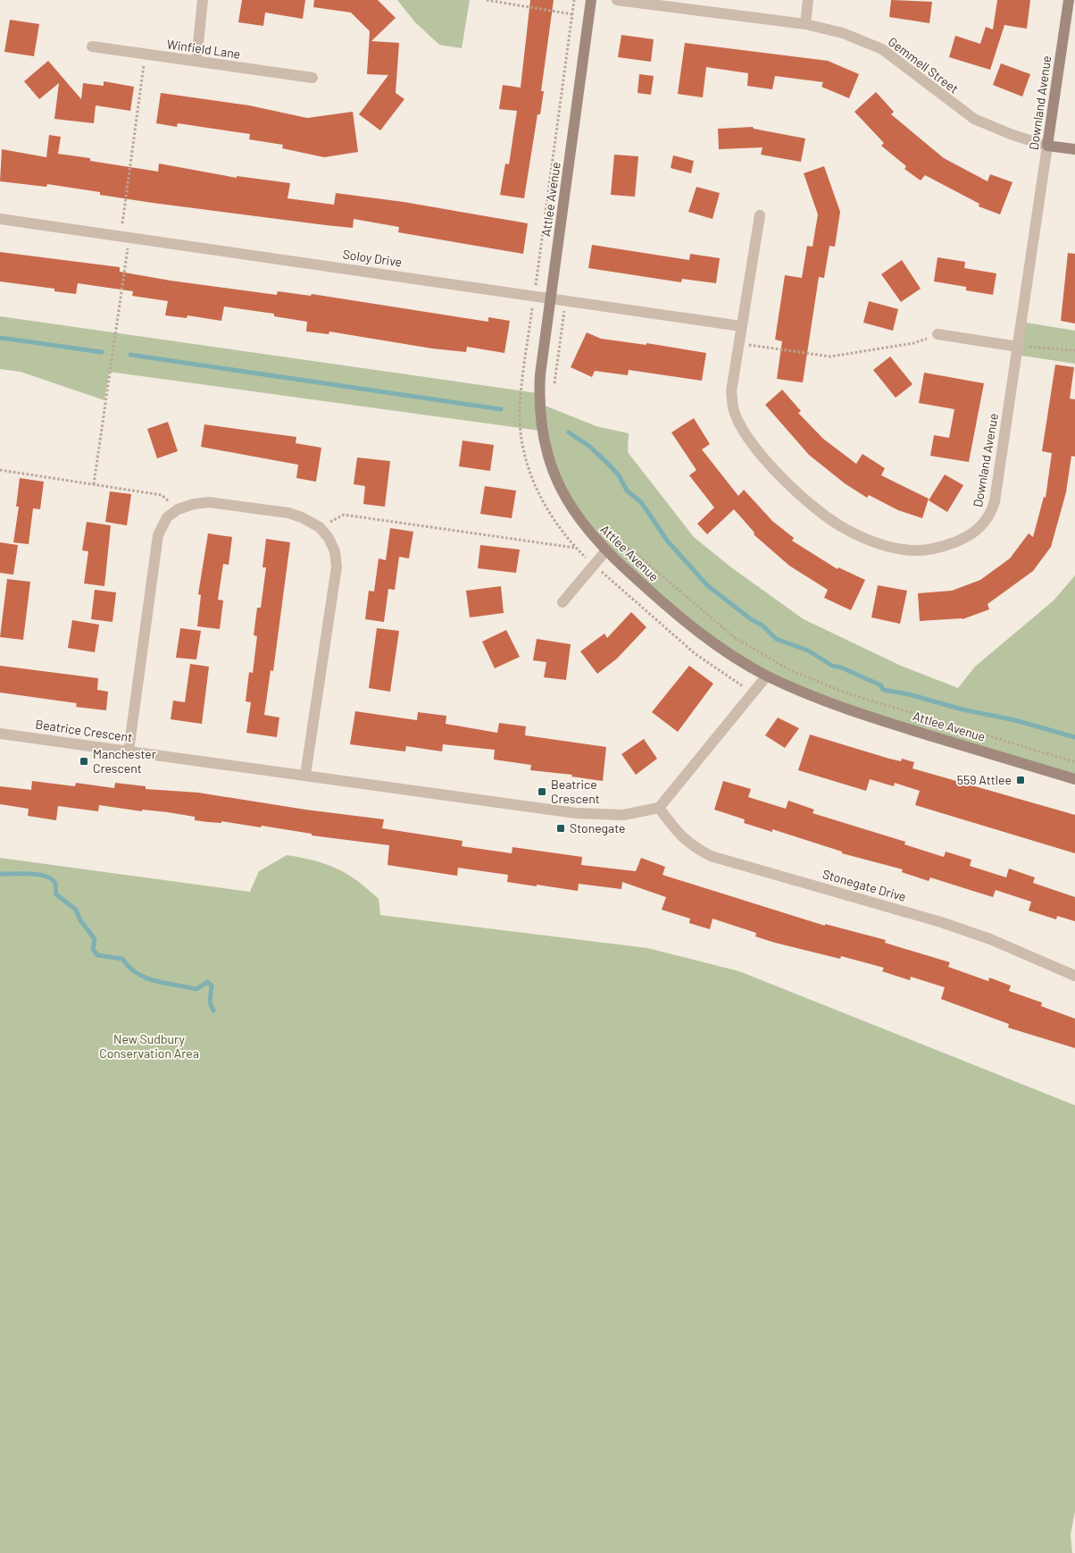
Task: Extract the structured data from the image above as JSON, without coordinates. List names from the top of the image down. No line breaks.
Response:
{"streets":{"street":["Winfield Lane","Gemmell Street","Downland Avenue","Attlee Avenue","Soloy Drive","Beatrice Crescent","Stonegate Drive"]},"crossings":[["Gemmell Street","Downland Avenue"],["Downland Avenue","Soloy Drive"],["Attlee Avenue","Soloy Drive"],["Beatrice Crescent","Stonegate Drive"]],"parks":["New Sudbury Conservation Area"],"places":{"transit":["Manchester Crescent","559 Attlee","Beatrice Crescent","Stonegate"]}}
